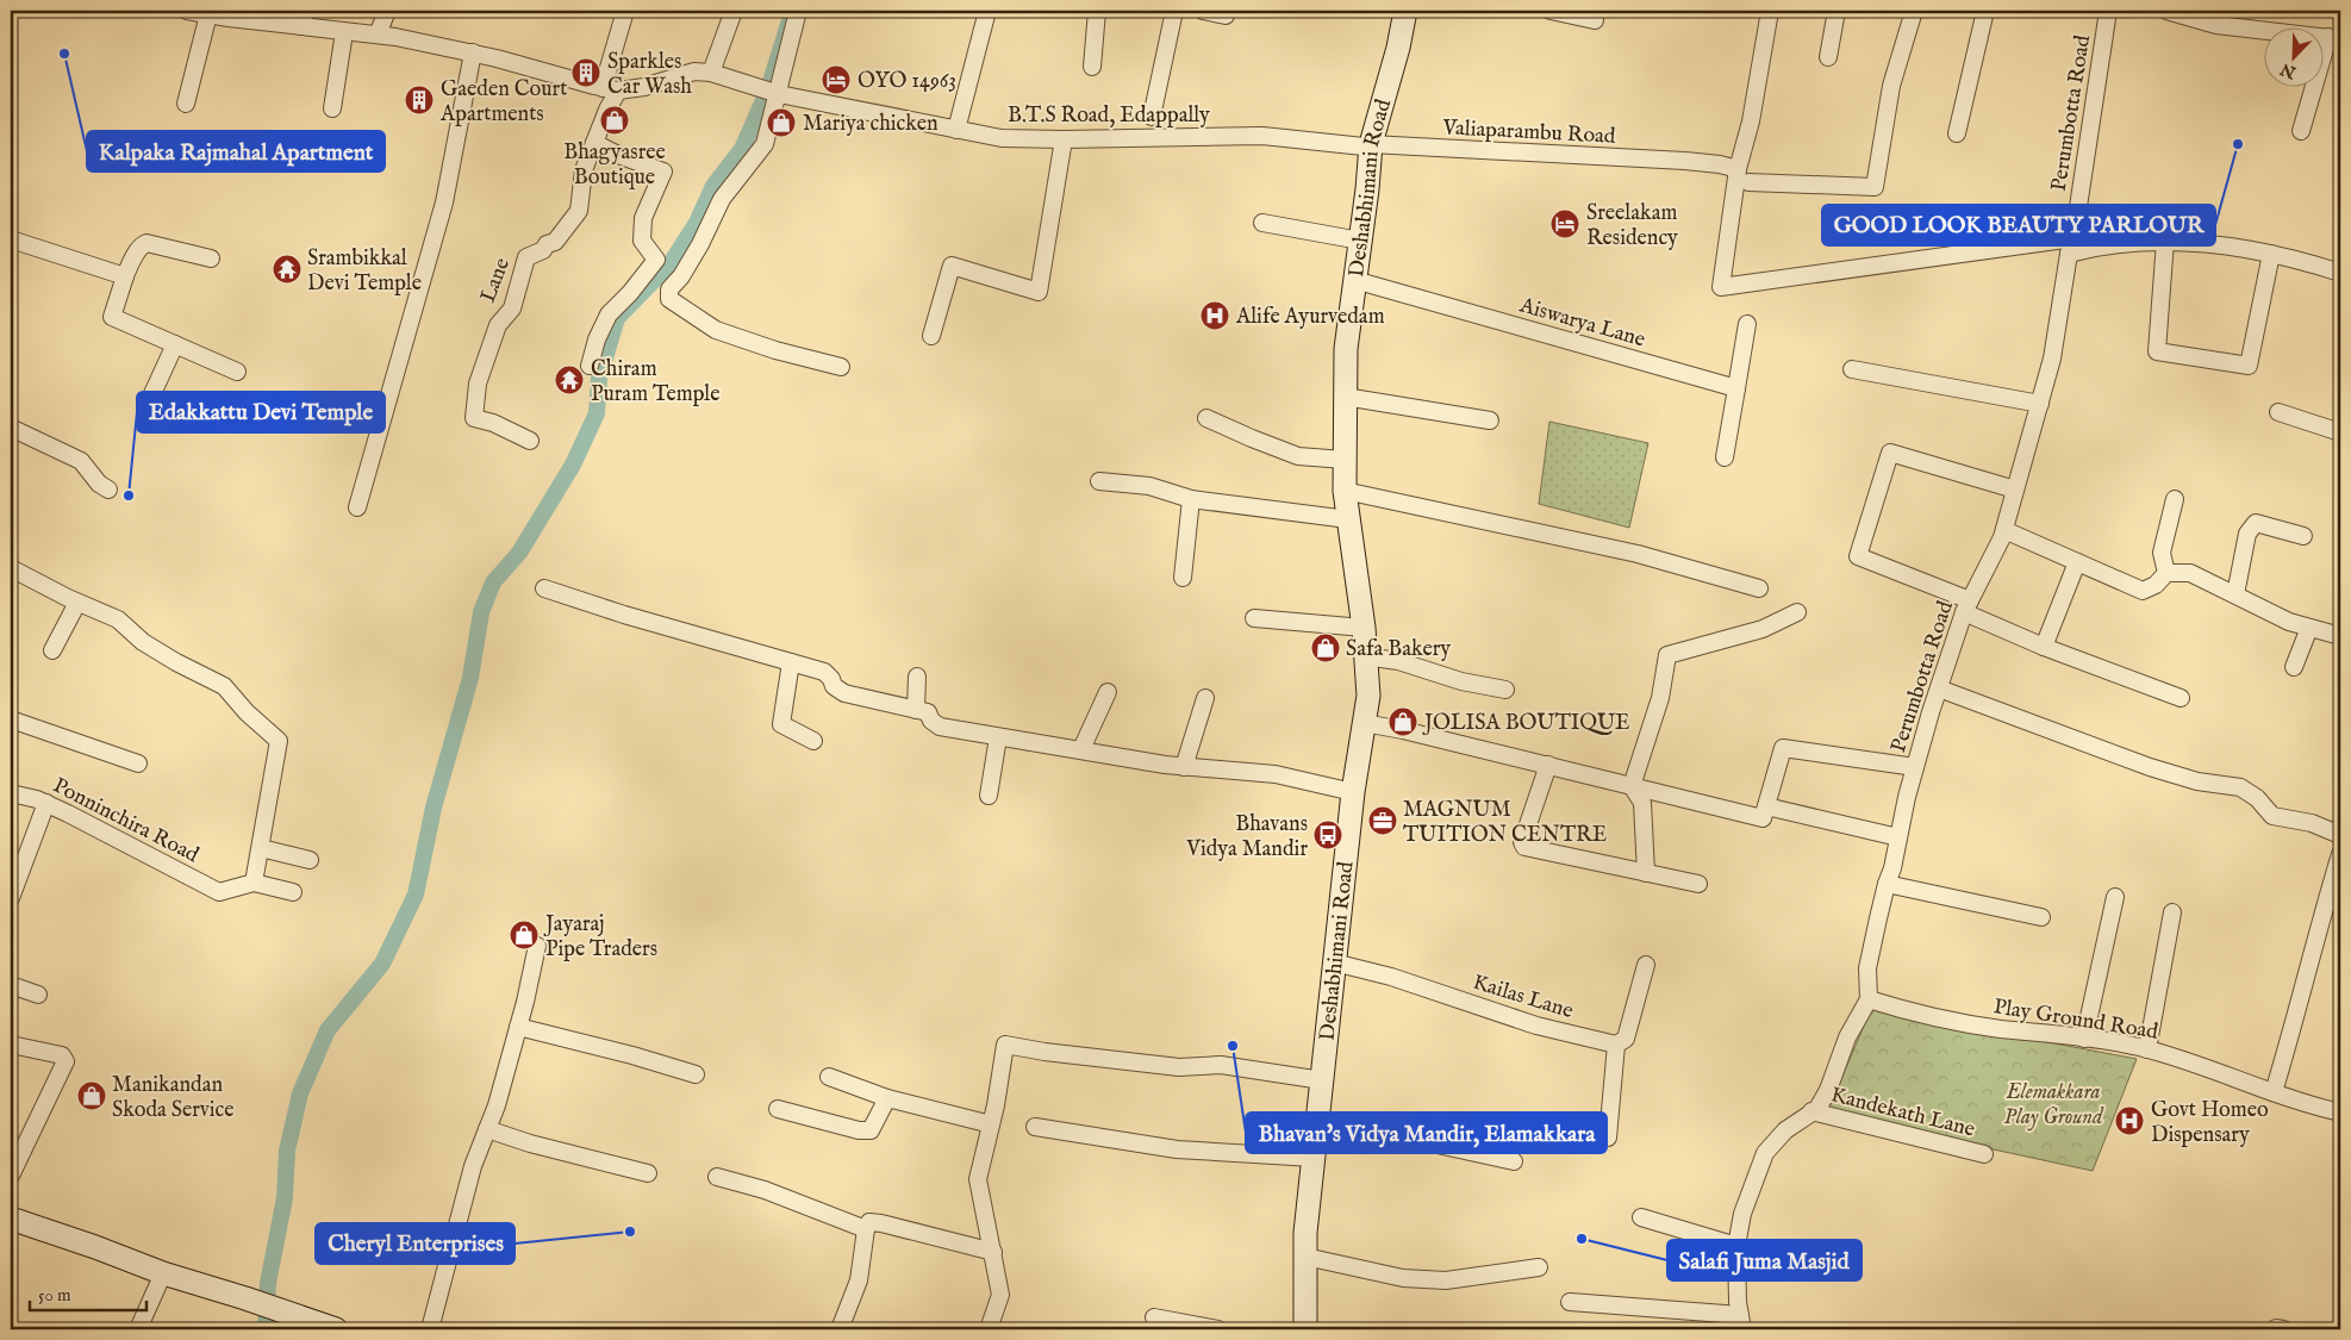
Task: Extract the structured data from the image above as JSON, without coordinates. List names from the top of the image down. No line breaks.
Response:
{"streets":{"street":["Perumbotta Road","B.T.S Road, Edappally","Valiaparambu Road","Deshabhimani Road","Lane","Aiswarya Lane","Ponninchira Road","Kailas Lane","Play Ground Road","Kandekath Lane"]},"crossings":[["Perumbotta Road","Play Ground Road"],["B.T.S Road, Edappally","Valiaparambu Road"],["B.T.S Road, Edappally","Deshabhimani Road"],["B.T.S Road, Edappally","Lane"],["Valiaparambu Road","Deshabhimani Road"],["Deshabhimani Road","Aiswarya Lane"],["Deshabhimani Road","Kailas Lane"]],"parks":["Elemakkara Play Ground"],"places":{"other":["Kalpaka Rajmahal Apartment","GOOD LOOK BEAUTY PARLOUR","Edakkattu Devi Temple","Bhavan's Vidya Mandir, Elamakkara","Cheryl Enterprises","Salafi Juma Masjid"],"building":["Sparkles Car Wash","Gaeden Court Apartments"],"hotel":["OYO 14963","Sreelakam Residency"],"shop":["Bhagyasree Boutique","Mariya chicken","Safa Bakery","JOLISA BOUTIQUE","Jayaraj Pipe Traders","Manikandan Skoda Service"],"temple":["Srambikkal Devi Temple","Chiram Puram Temple"],"hospital":["Alife Ayurvedam","Govt Homeo Dispensary"],"office":["MAGNUM TUITION CENTRE"],"bus stop":["Bhavans Vidya Mandir"]},"scale_bar":"50 m","north":"bottom left"}
